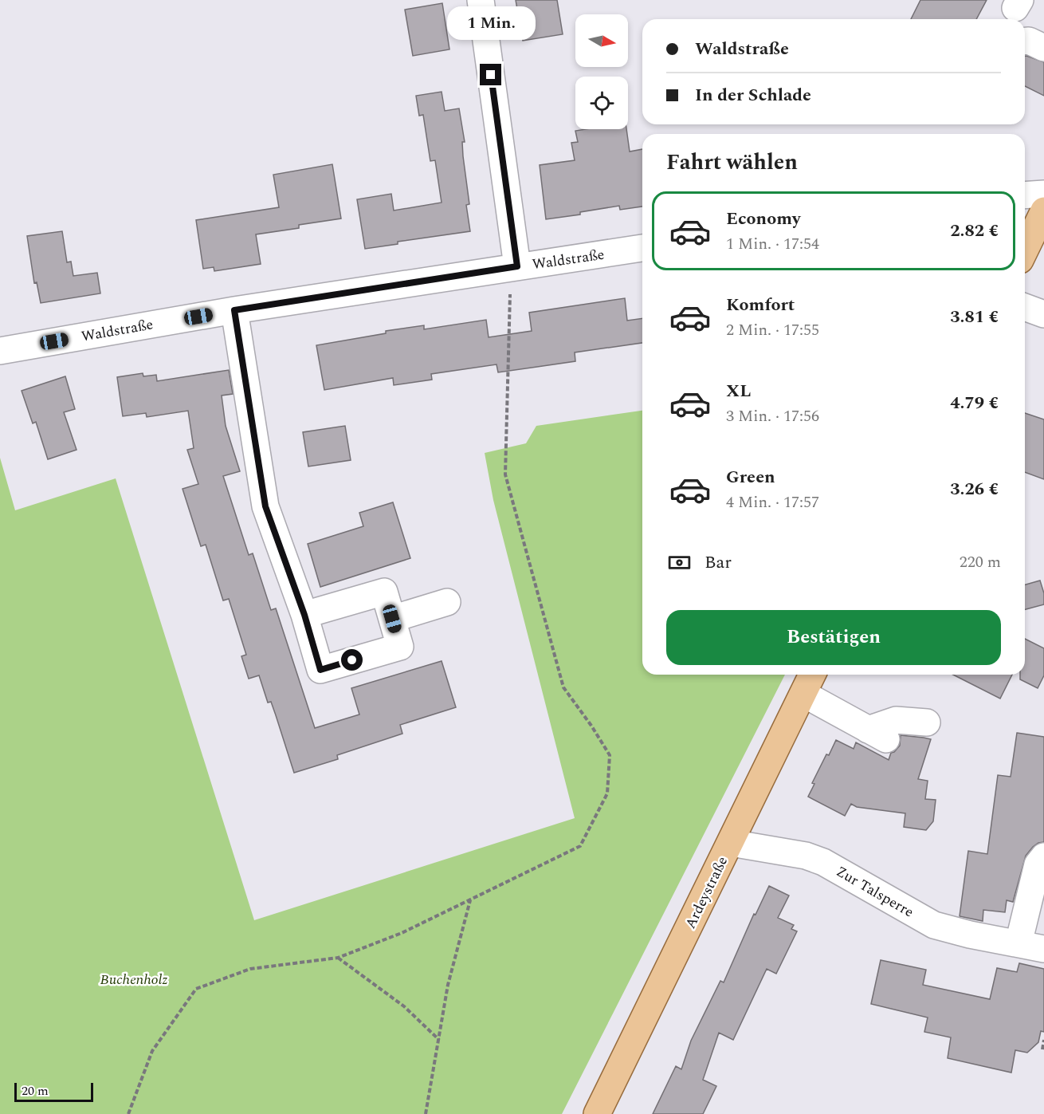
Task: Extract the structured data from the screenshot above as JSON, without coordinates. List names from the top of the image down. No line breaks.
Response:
{"streets":{"main road":["Ardeystraße"],"street":["Waldstraße","Zur Talsperre"]},"crossings":[["Zur Talsperre","Ardeystraße"]],"parks":["Buchenholz"],"scale_bar":"20 m","north":"right","page":{"bubble":"1 Min.","banner":["Waldstraße","In der Schlade"],"heading":"Fahrt wählen","list":[{"name":"Economy","note":"1 Min. · 17:54","value":"2.82 €"},{"name":"Komfort","note":"2 Min. · 17:55","value":"3.81 €"},{"name":"XL","note":"3 Min. · 17:56","value":"4.79 €"},{"name":"Green","note":"4 Min. · 17:57","value":"3.26 €"}],"pay":["Bar","220 m"],"buttons":"Bestätigen","scale":"20 m"}}
